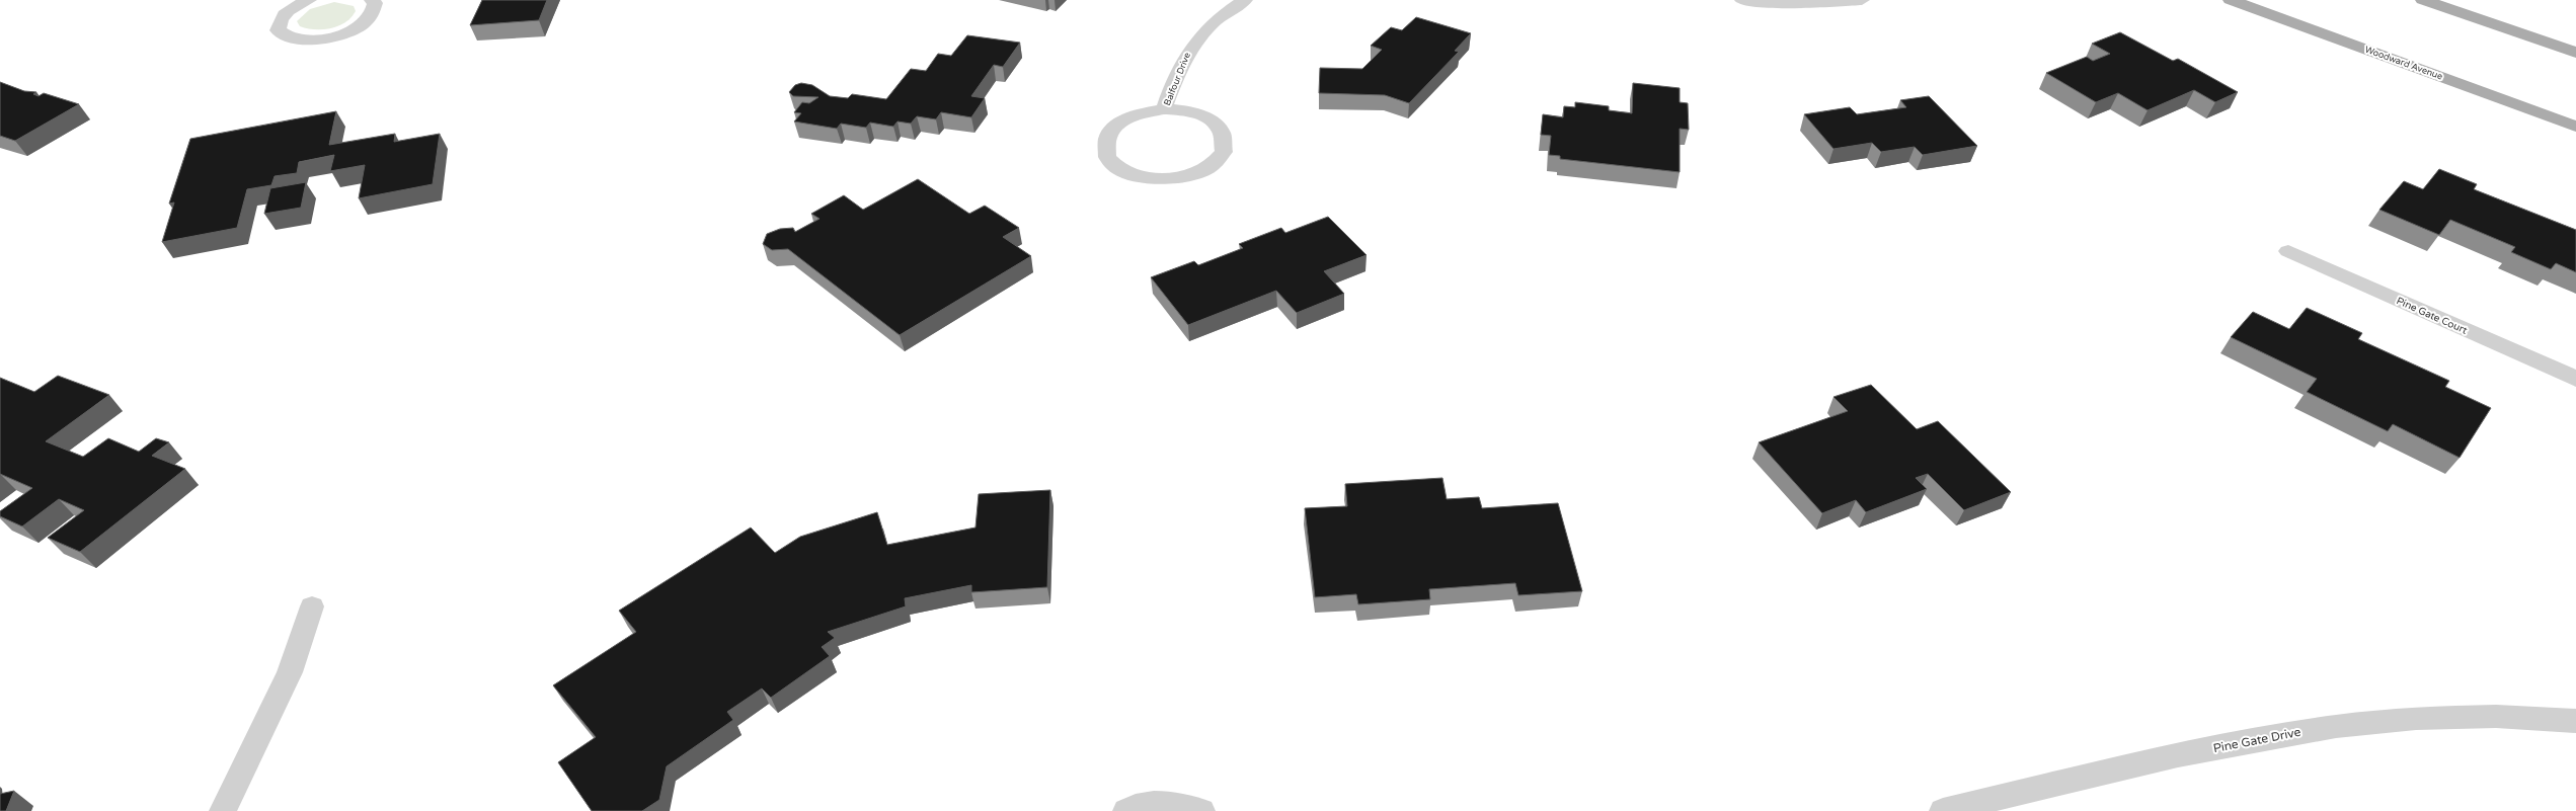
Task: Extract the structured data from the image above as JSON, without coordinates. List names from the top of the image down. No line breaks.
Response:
{"streets":{"main road":["Woodward Avenue"],"street":["Balfour Drive","Pine Gate Court","Pine Gate Drive"]}}
